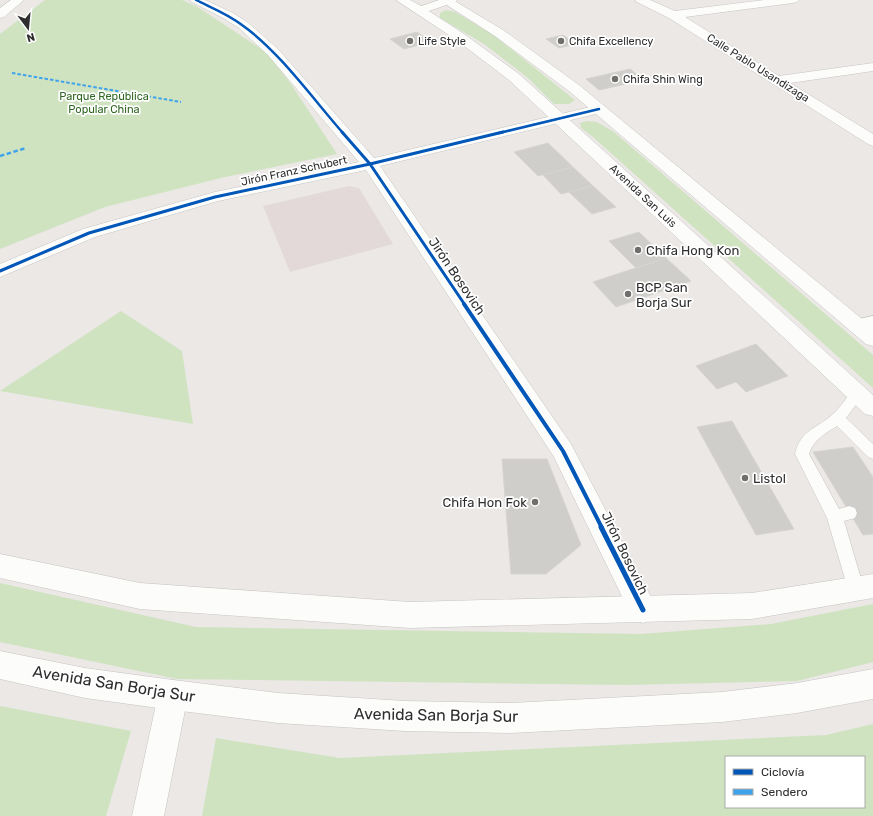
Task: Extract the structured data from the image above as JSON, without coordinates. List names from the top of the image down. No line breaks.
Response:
{"streets":{"main road":["Calle Pablo Usandizaga","Jirón Franz Schubert","Avenida San Luis","Jirón Bosovich","Avenida San Borja Sur"]},"crossings":[["Jirón Franz Schubert","Avenida San Luis"],["Jirón Franz Schubert","Jirón Bosovich"]],"parks":["Parque República Popular China"],"places":["Life Style","Chifa Excellency","Chifa Shin Wing","Chifa Hong Kon","BCP San Borja Sur","Listol","Chifa Hon Fok"],"legend":["Ciclovía","Sendero"],"north":"bottom"}
